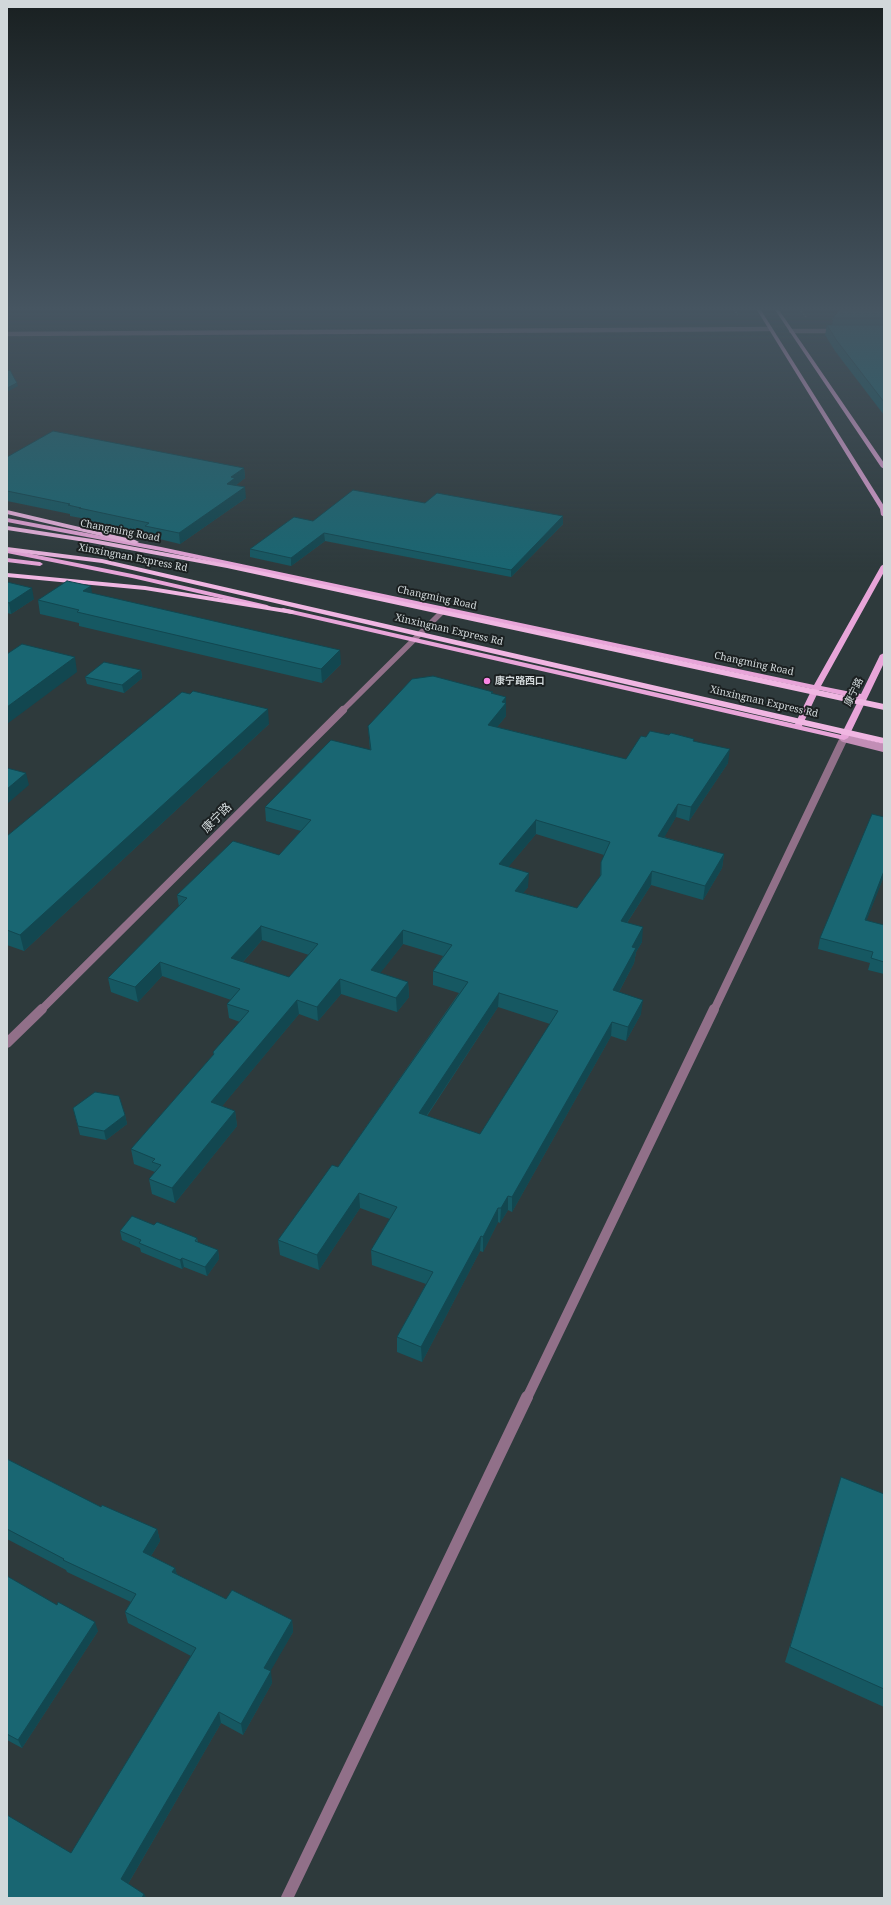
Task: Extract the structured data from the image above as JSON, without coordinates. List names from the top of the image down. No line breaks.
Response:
{"streets":{"highway":["Xinxingnan Express Rd"],"main road":["Changming Road","康宁路"]},"crossings":[["Changming Road","康宁路"]],"places":["康宁路西口"]}
